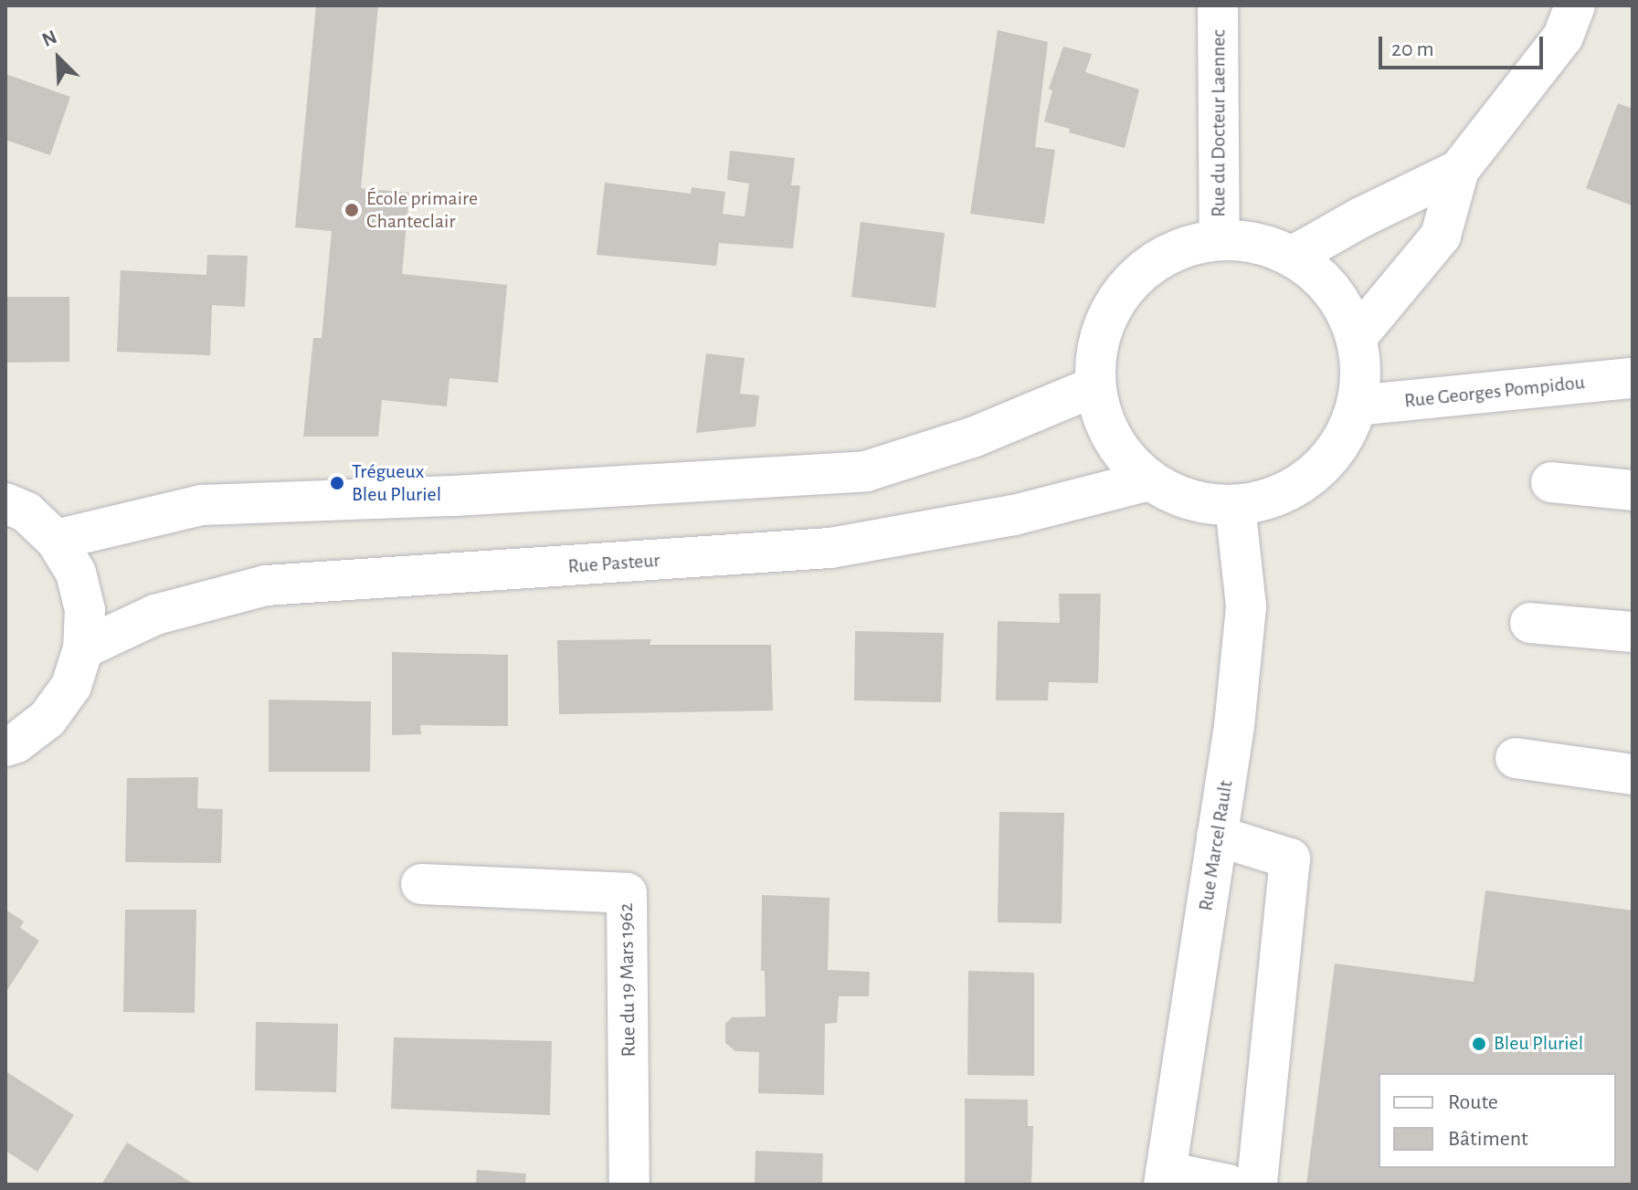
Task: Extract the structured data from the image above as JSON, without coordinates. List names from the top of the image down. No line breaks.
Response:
{"streets":{"street":["Rue du Docteur Laennec","Rue Georges Pompidou","Rue Pasteur","Rue Marcel Rault","Rue du 19 Mars 1962"]},"places":["École primaire Chanteclair","Trégueux Bleu Pluriel","Bleu Pluriel"],"legend":["Route","Bâtiment"],"scale_bar":"20 m","north":"top left"}
